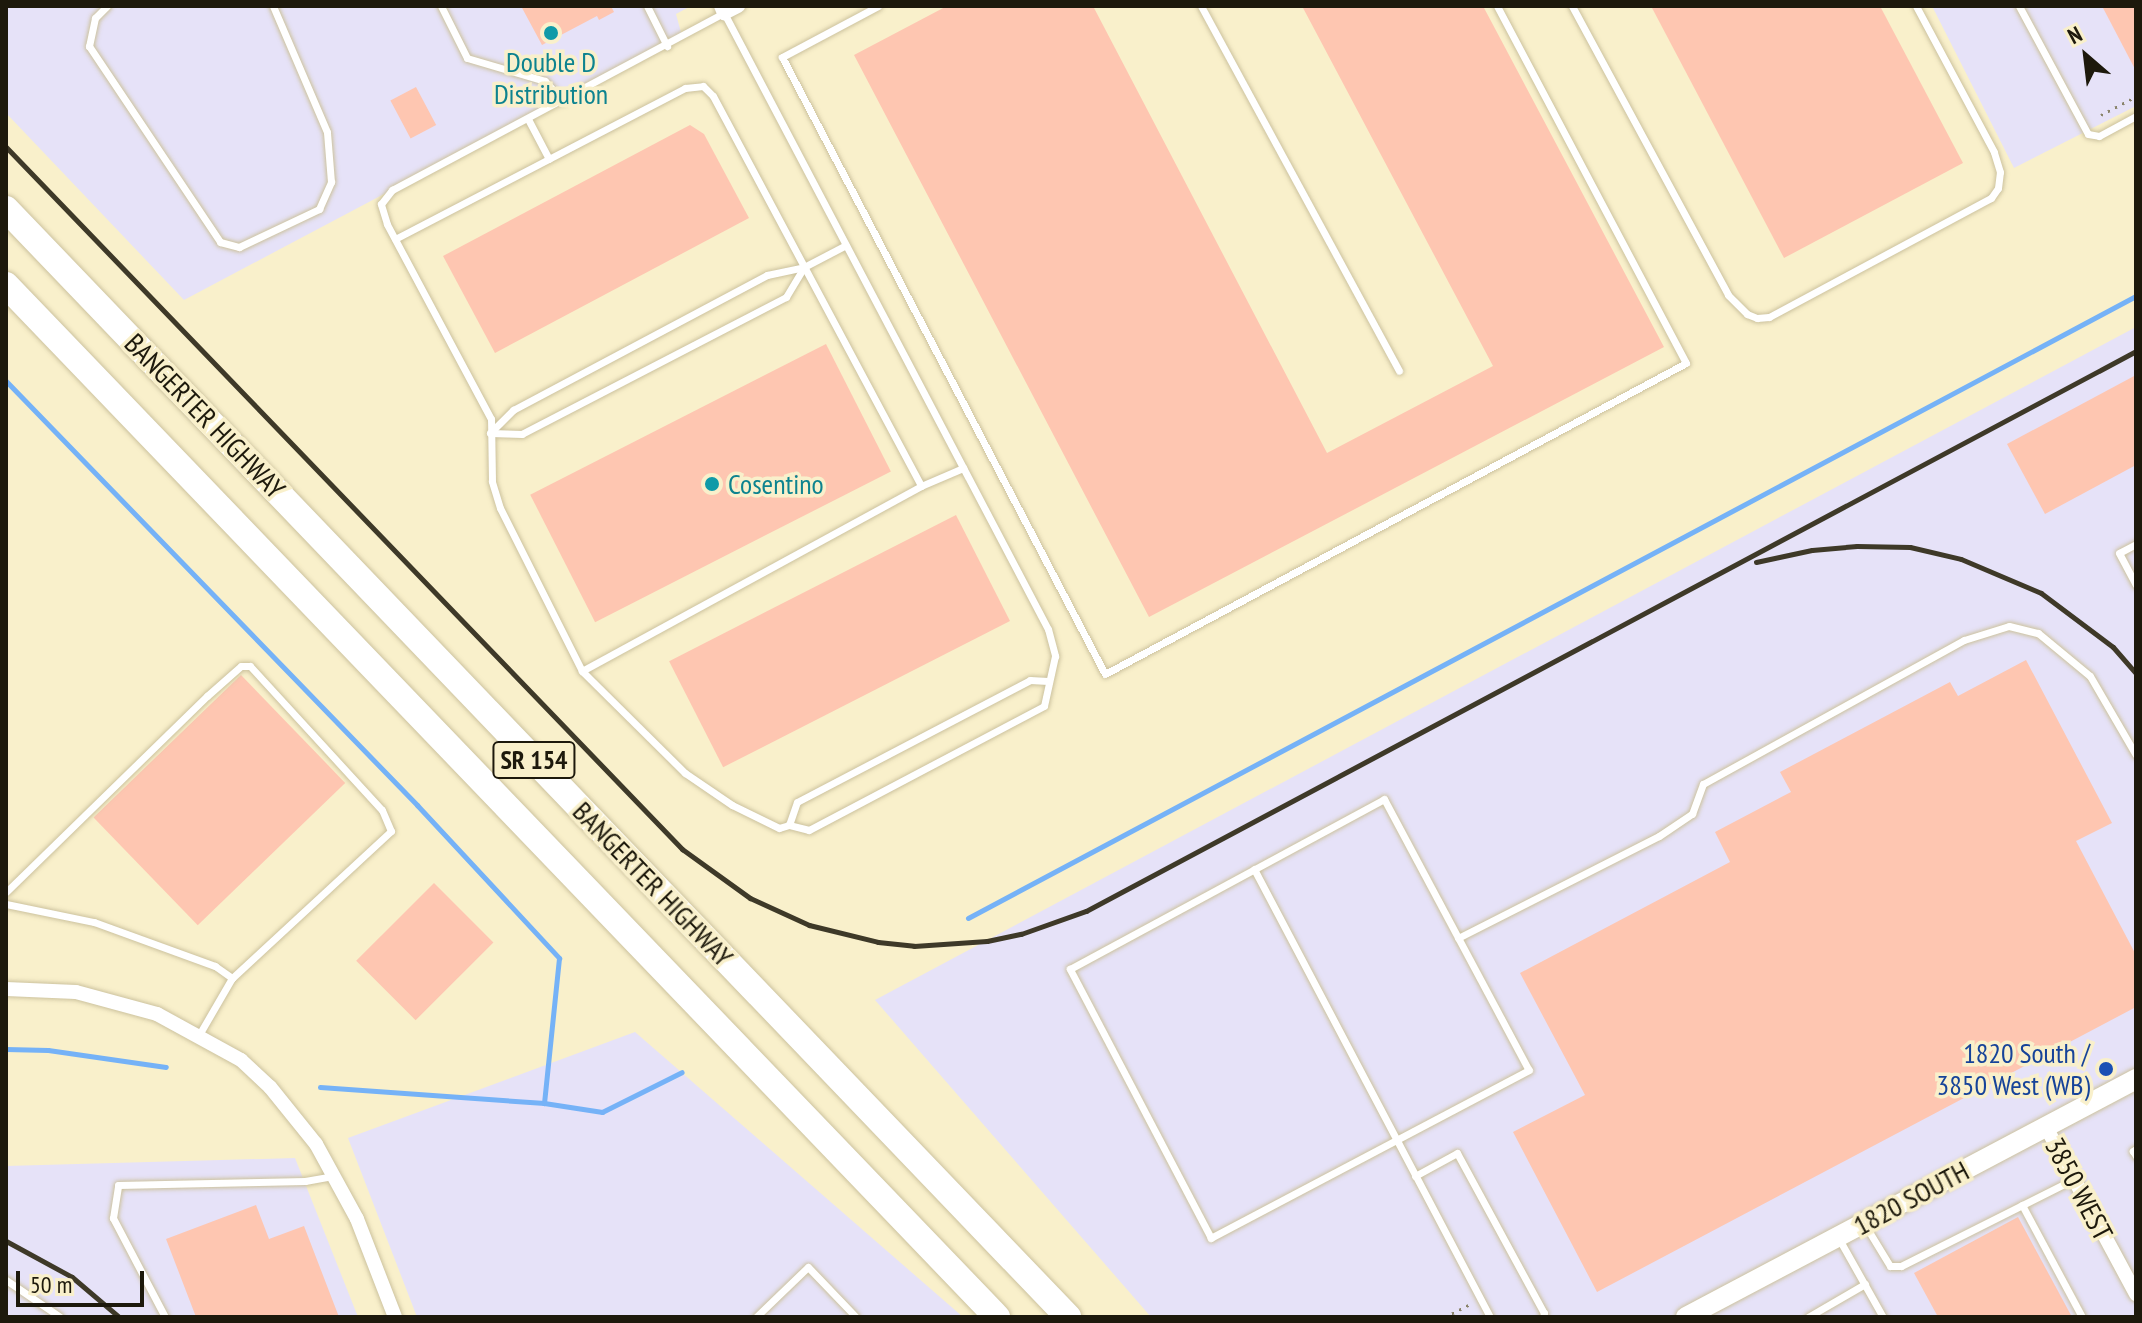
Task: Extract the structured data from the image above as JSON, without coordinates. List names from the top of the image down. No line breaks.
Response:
{"streets":{"highway":["BANGERTER HIGHWAY","SR 154"],"street":["3850 WEST","1820 SOUTH"]},"crossings":[["3850 WEST","1820 SOUTH"]],"places":["Double D Distribution","Cosentino","1820 South / 3850 West (WB)"],"scale_bar":"50 m","north":"top left"}
